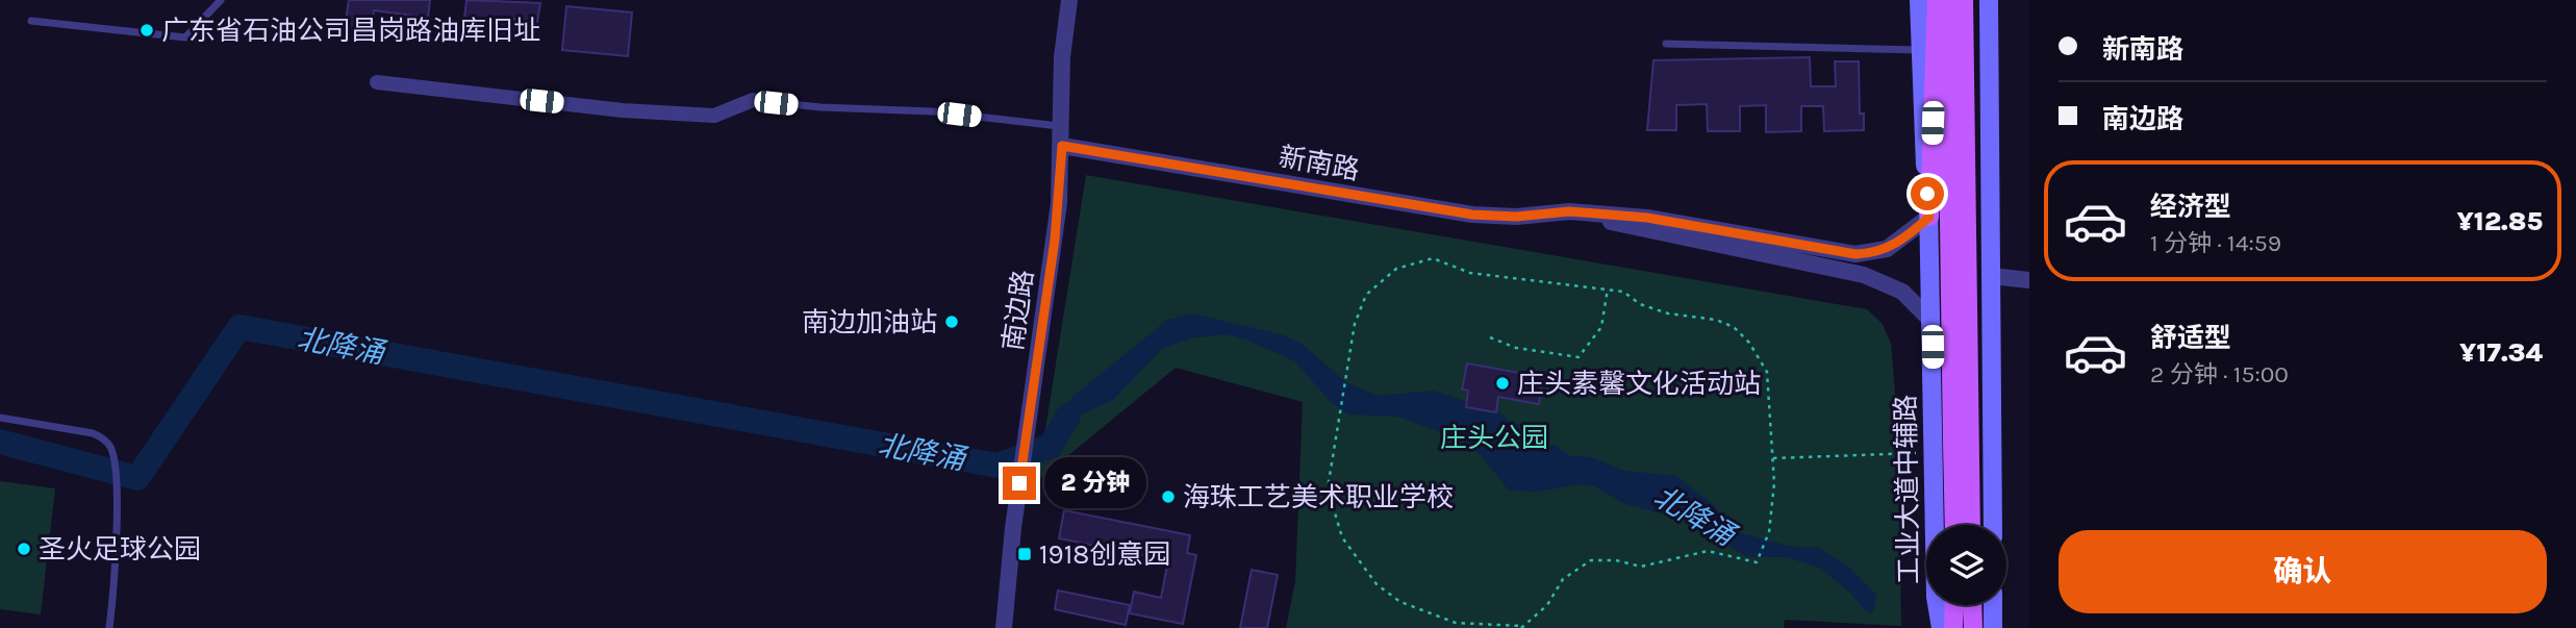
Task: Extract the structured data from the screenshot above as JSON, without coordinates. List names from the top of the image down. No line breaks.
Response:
{"streets":{"main road":["工业大道中辅路"],"street":["新南路","南边路"]},"crossings":[["新南路","南边路"],["新南路","工业大道中辅路"]],"water":["北降涌"],"parks":["庄头公园"],"places":{"other":["广东省石油公司昌岗路油库旧址","南边加油站","庄头素馨文化活动站","海珠工艺美术职业学校","圣火足球公园"],"transit":["1918创意园"]},"page":{"banner":["新南路","南边路"],"list":[{"name":"经济型","note":"1 分钟 · 14:59","value":"¥12.85"},{"name":"舒适型","note":"2 分钟 · 15:00","value":"¥17.34"}],"bubble":"2 分钟","buttons":"确认"}}
